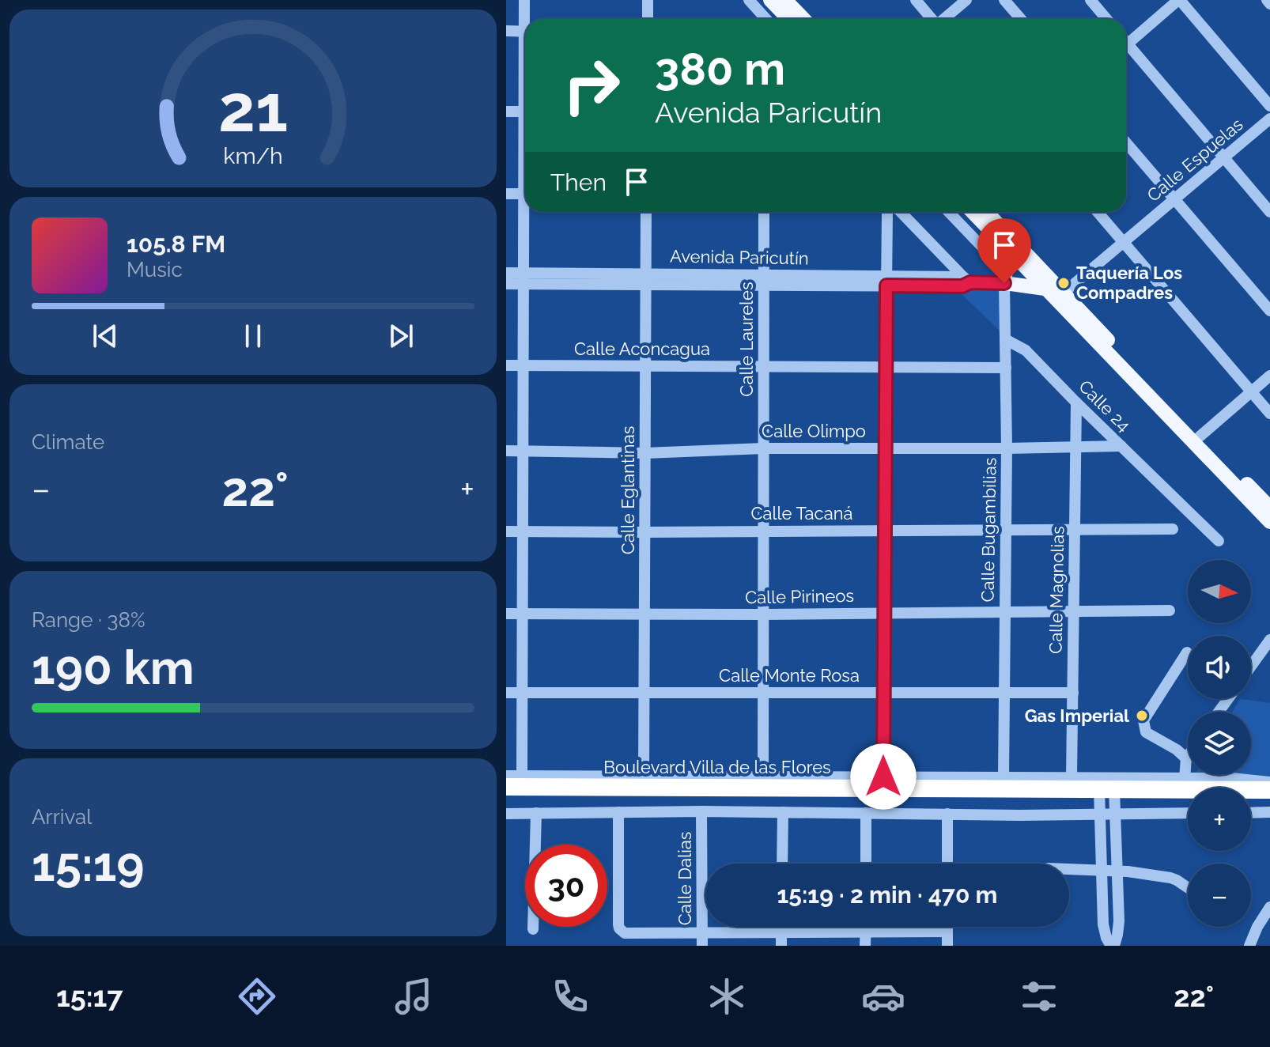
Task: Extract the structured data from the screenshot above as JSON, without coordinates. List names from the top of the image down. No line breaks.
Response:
{"streets":{"highway":["Boulevard Villa de las Flores"],"street":["Calle Espuelas","Avenida Paricutín","Calle Laureles","Calle Aconcagua","Calle 24","Calle Olimpo","Calle Eglantinas","Calle Tacaná","Calle Bugambilias","Calle Magnolias","Calle Pirineos","Calle Monte Rosa","Calle Dalias"]},"crossings":[["Avenida Paricutín","Calle Laureles"],["Avenida Paricutín","Calle Eglantinas"],["Avenida Paricutín","Calle Bugambilias"],["Calle Laureles","Calle Aconcagua"],["Calle Laureles","Calle Olimpo"],["Calle Laureles","Calle Tacaná"],["Calle Laureles","Calle Pirineos"],["Calle Laureles","Calle Monte Rosa"],["Calle Aconcagua","Calle Eglantinas"],["Calle Aconcagua","Calle Bugambilias"],["Calle 24","Calle Olimpo"],["Calle 24","Calle Bugambilias"],["Calle 24","Calle Magnolias"],["Calle Olimpo","Calle Eglantinas"],["Calle Olimpo","Calle Bugambilias"],["Calle Olimpo","Calle Magnolias"],["Calle Eglantinas","Calle Tacaná"],["Calle Eglantinas","Calle Pirineos"],["Calle Eglantinas","Calle Monte Rosa"],["Calle Tacaná","Calle Bugambilias"],["Calle Tacaná","Calle Magnolias"],["Calle Bugambilias","Calle Pirineos"],["Calle Bugambilias","Calle Monte Rosa"],["Calle Magnolias","Calle Pirineos"],["Calle Magnolias","Calle Monte Rosa"]],"places":["Taquería Los Compadres","Gas Imperial"],"north":"right","page":{"turn":["380 m","Avenida Paricutín"],"then":"Then","song":["105.8 FM","Music"],"tile":["Climate",["Range · 38%","190 km"],["Arrival","15:19"]],"heat":["−","22°","+"],"map_buttons":["+","−"],"limit":"30","trip":"15:19 · 2 min · 470 m","tabs":["15:17","22°"],"gauge":["21","km/h"]}}
